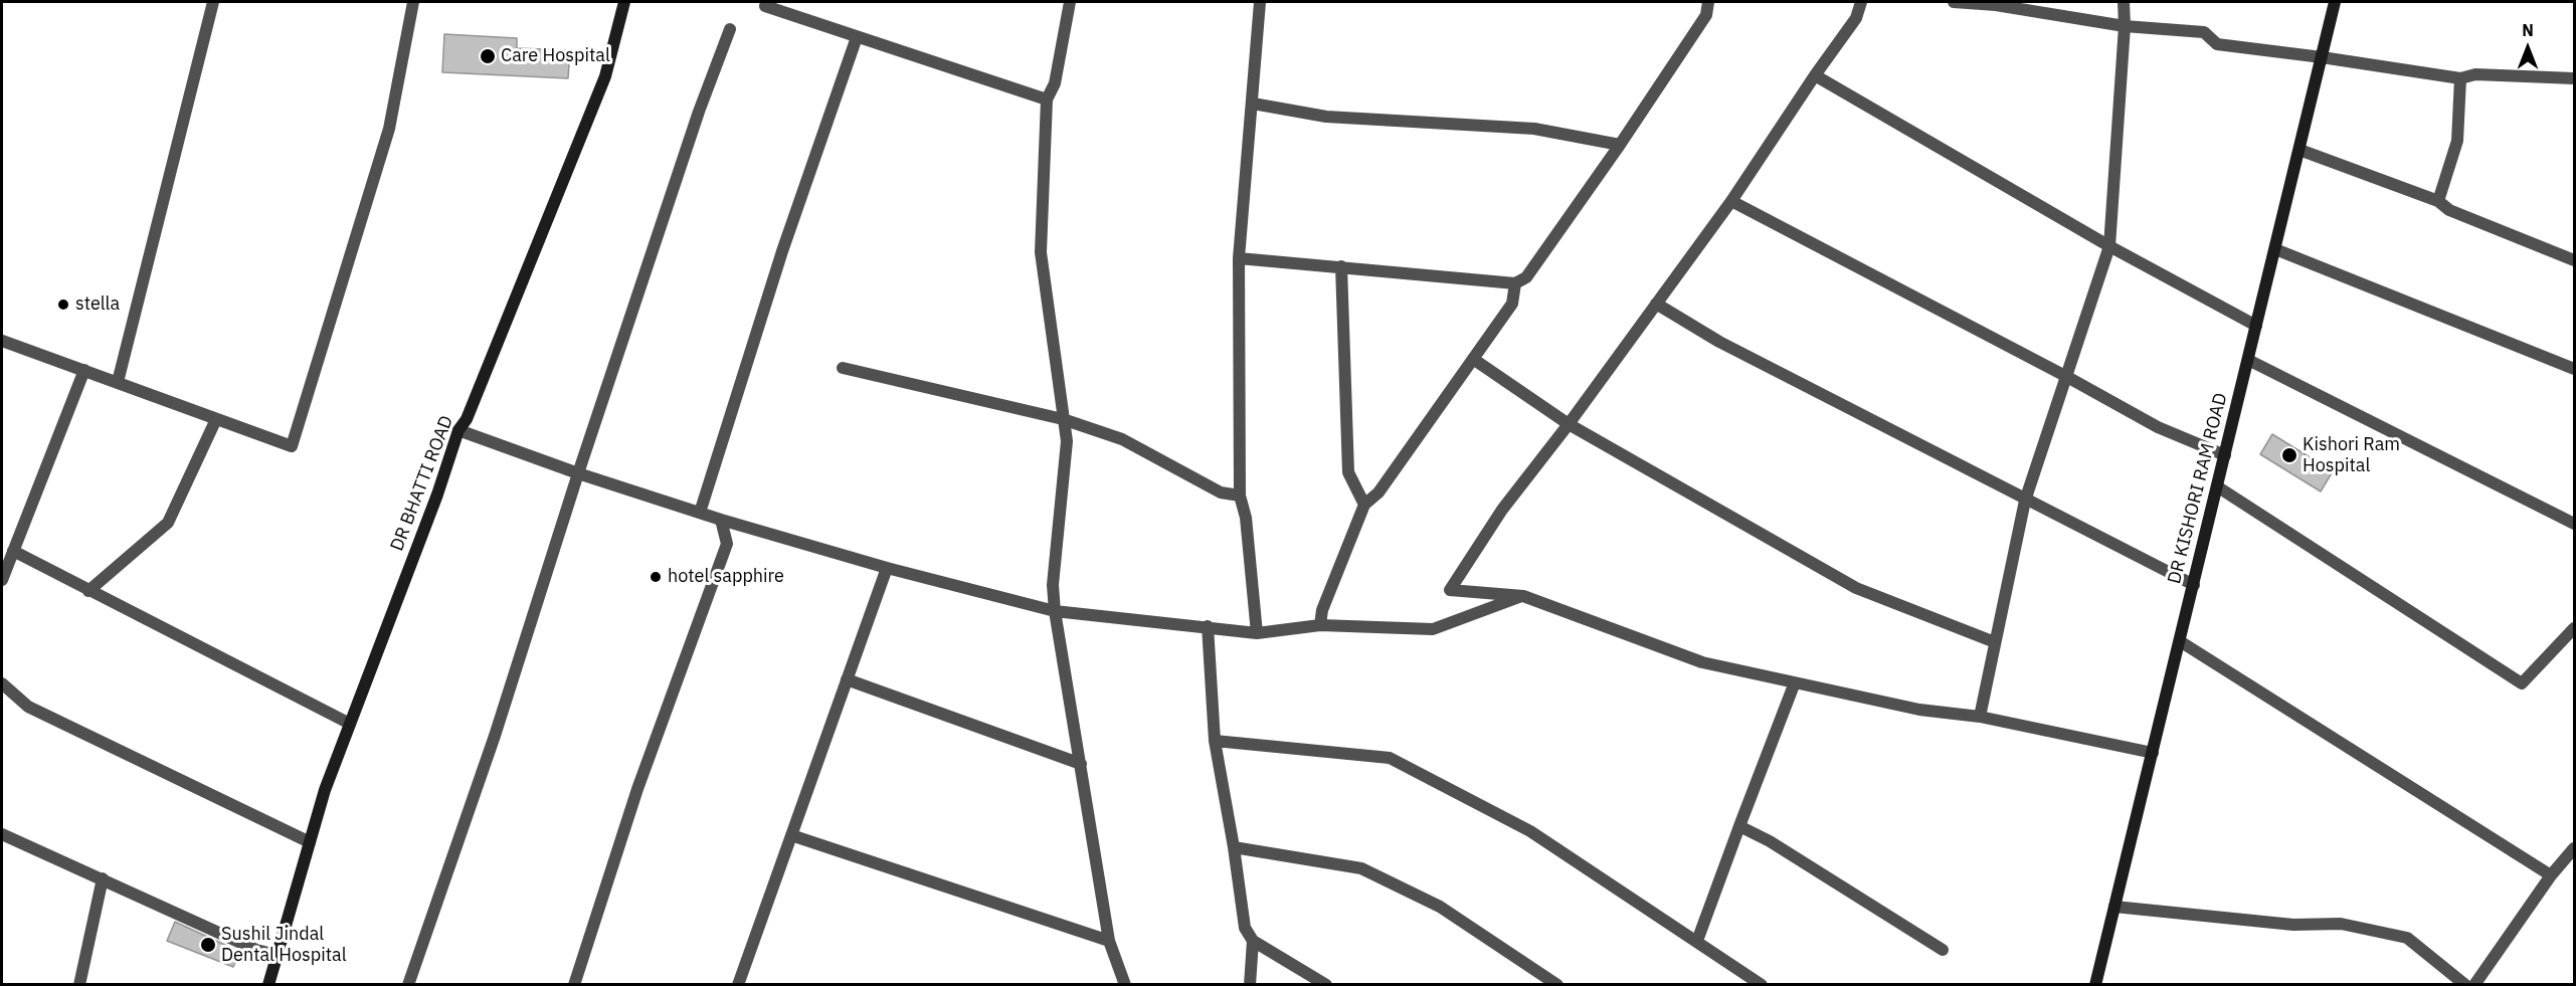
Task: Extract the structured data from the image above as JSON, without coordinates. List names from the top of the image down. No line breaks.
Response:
{"streets":{"main road":["DR BHATTI ROAD","DR KISHORI RAM ROAD"]},"places":["Care Hospital","stella","Kishori Ram Hospital","hotel sapphire","Sushil Jindal Dental Hospital"],"north":"top"}
